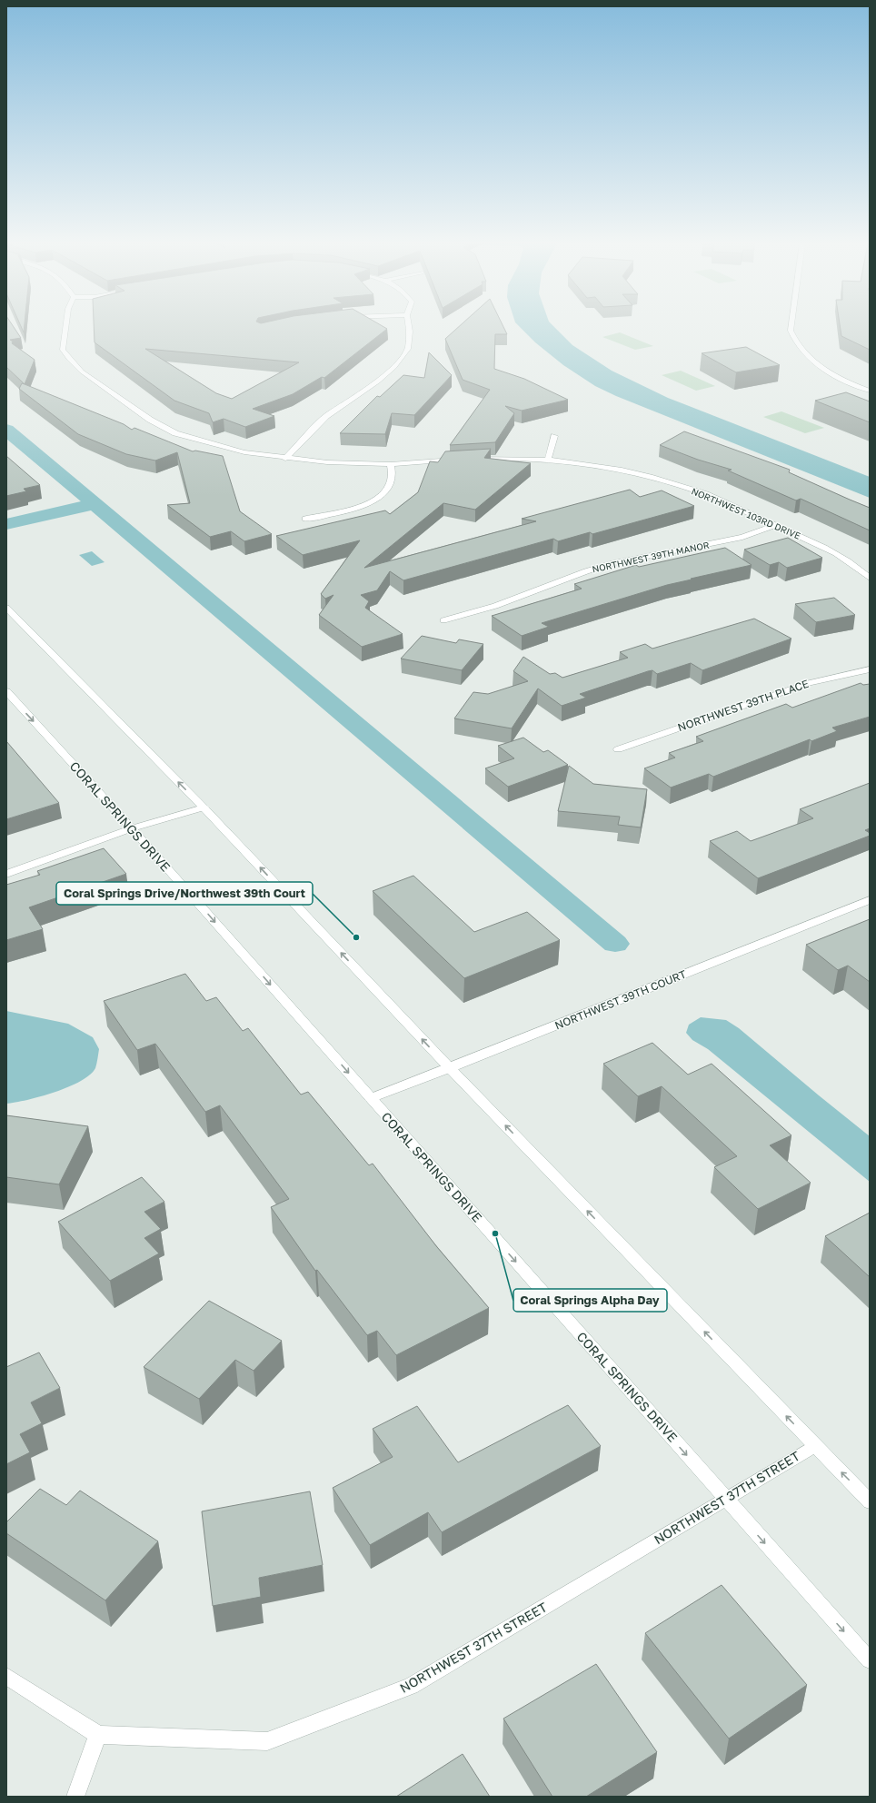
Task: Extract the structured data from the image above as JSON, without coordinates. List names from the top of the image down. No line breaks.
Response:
{"streets":{"street":["NORTHWEST 103RD DRIVE","NORTHWEST 39TH MANOR","NORTHWEST 39TH PLACE","CORAL SPRINGS DRIVE","NORTHWEST 39TH COURT","NORTHWEST 37TH STREET"]},"crossings":[["NORTHWEST 103RD DRIVE","NORTHWEST 39TH MANOR"],["CORAL SPRINGS DRIVE","NORTHWEST 39TH COURT"],["CORAL SPRINGS DRIVE","NORTHWEST 37TH STREET"]],"places":["Coral Springs Drive/Northwest 39th Court","Coral Springs Alpha Day"]}
